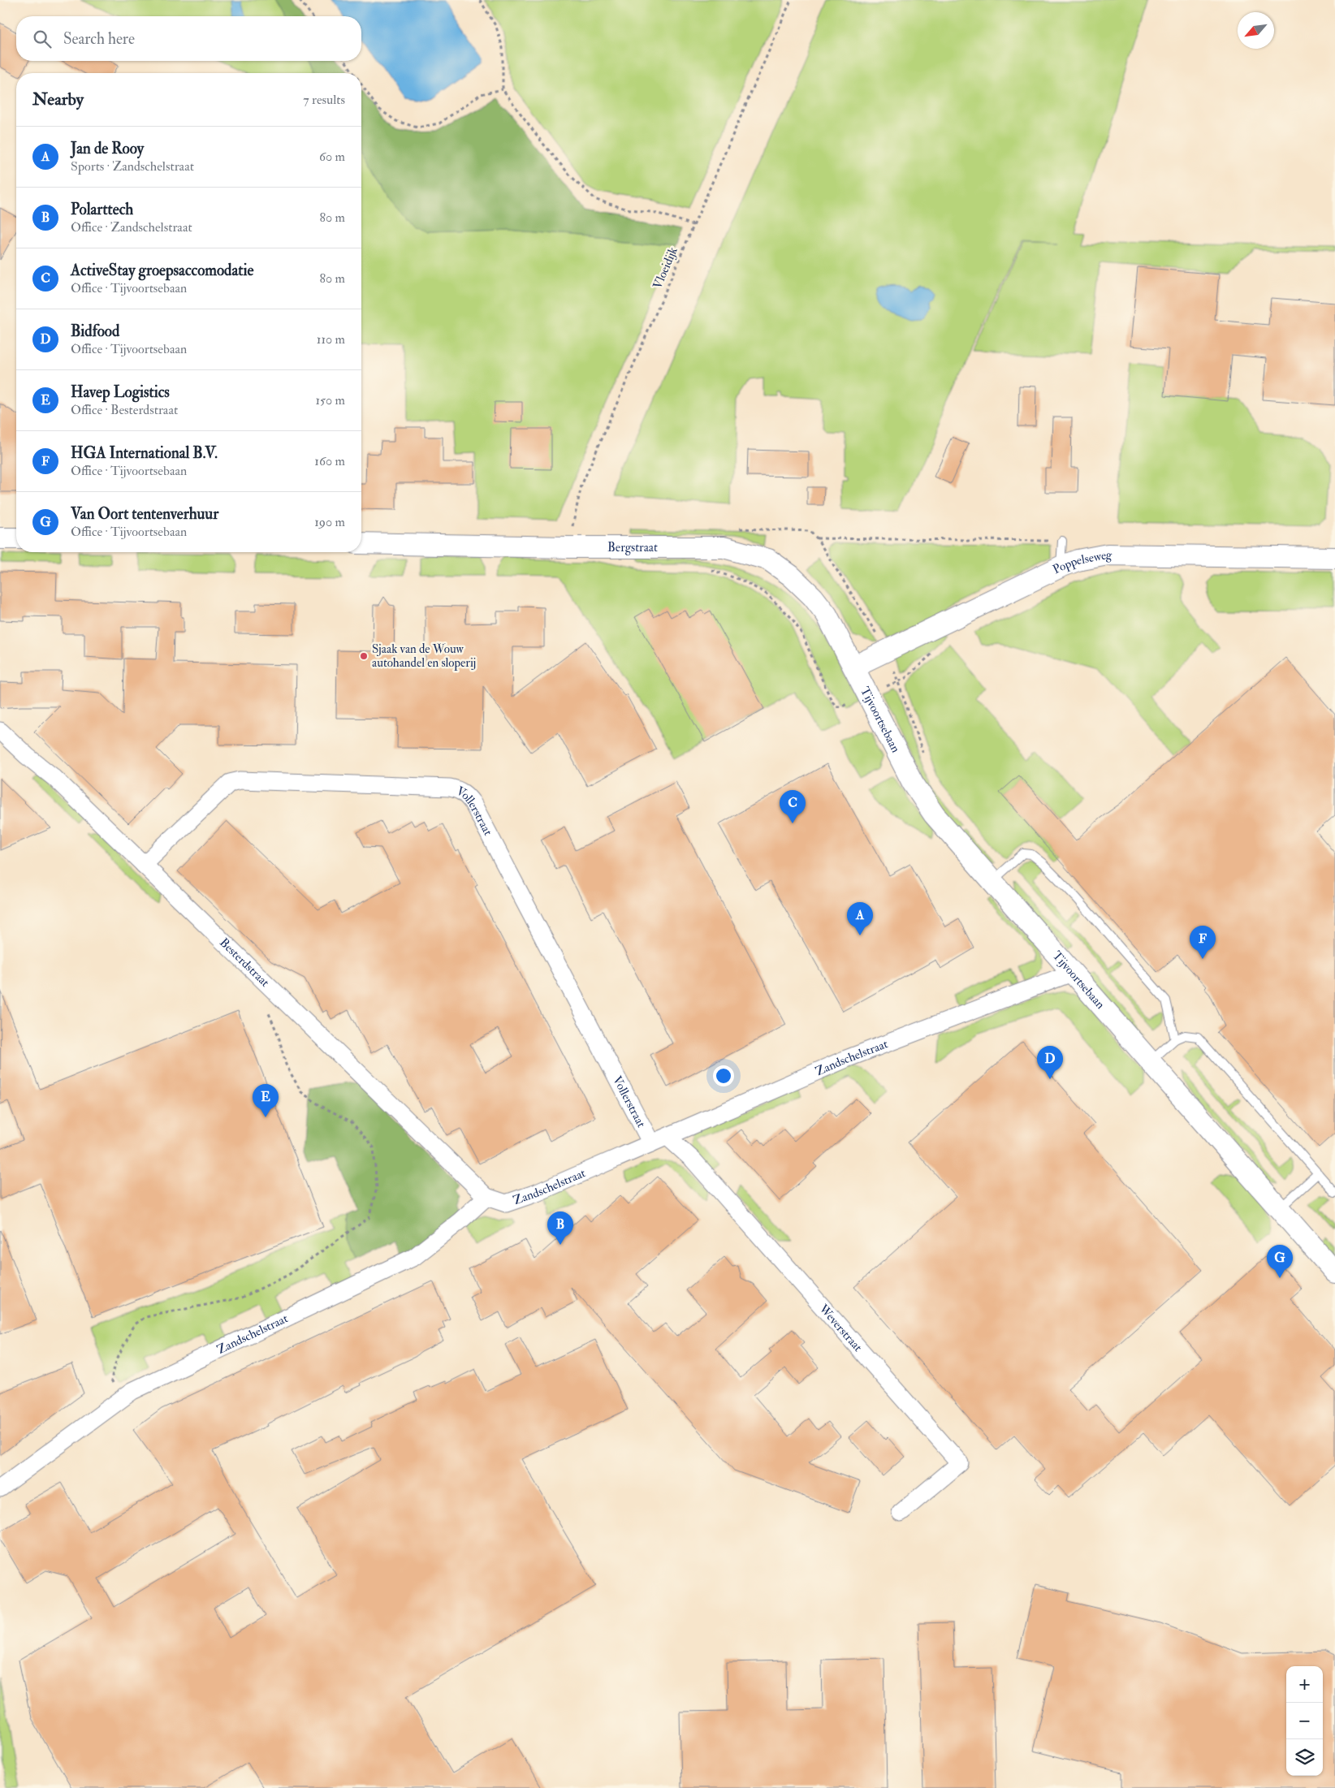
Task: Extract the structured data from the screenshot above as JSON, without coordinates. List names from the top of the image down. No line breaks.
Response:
{"streets":{"street":["Bergstraat","Poppelseweg","Tijvoortsebaan","Vollerstraat","Besterdstraat","Zandschelstraat","Weverstraat"],"path":["Vloeidijk"]},"crossings":[["Vloeidijk","Bergstraat"],["Bergstraat","Poppelseweg"],["Bergstraat","Tijvoortsebaan"],["Poppelseweg","Tijvoortsebaan"],["Tijvoortsebaan","Zandschelstraat"],["Vollerstraat","Besterdstraat"],["Vollerstraat","Zandschelstraat"],["Besterdstraat","Zandschelstraat"],["Zandschelstraat","Weverstraat"]],"places":["Sjaak van de Wouw autohandel en sloperij"],"north":"bottom left","page":{"search":"Search here","heading":["Nearby","7 results"],"list":[{"mark":"A","name":"Jan de Rooy","note":"Sports · Zandschelstraat","value":"60 m"},{"mark":"B","name":"Polarttech","note":"Office · Zandschelstraat","value":"80 m"},{"mark":"C","name":"ActiveStay groepsaccomodatie","note":"Office · Tijvoortsebaan","value":"80 m"},{"mark":"D","name":"Bidfood","note":"Office · Tijvoortsebaan","value":"110 m"},{"mark":"E","name":"Havep Logistics","note":"Office · Besterdstraat","value":"150 m"},{"mark":"F","name":"HGA International B.V.","note":"Office · Tijvoortsebaan","value":"160 m"},{"mark":"G","name":"Van Oort tentenverhuur","note":"Office · Tijvoortsebaan","value":"190 m"}],"pins":["C","A","F","D","E","B","G"],"map_buttons":["+","−"]}}
